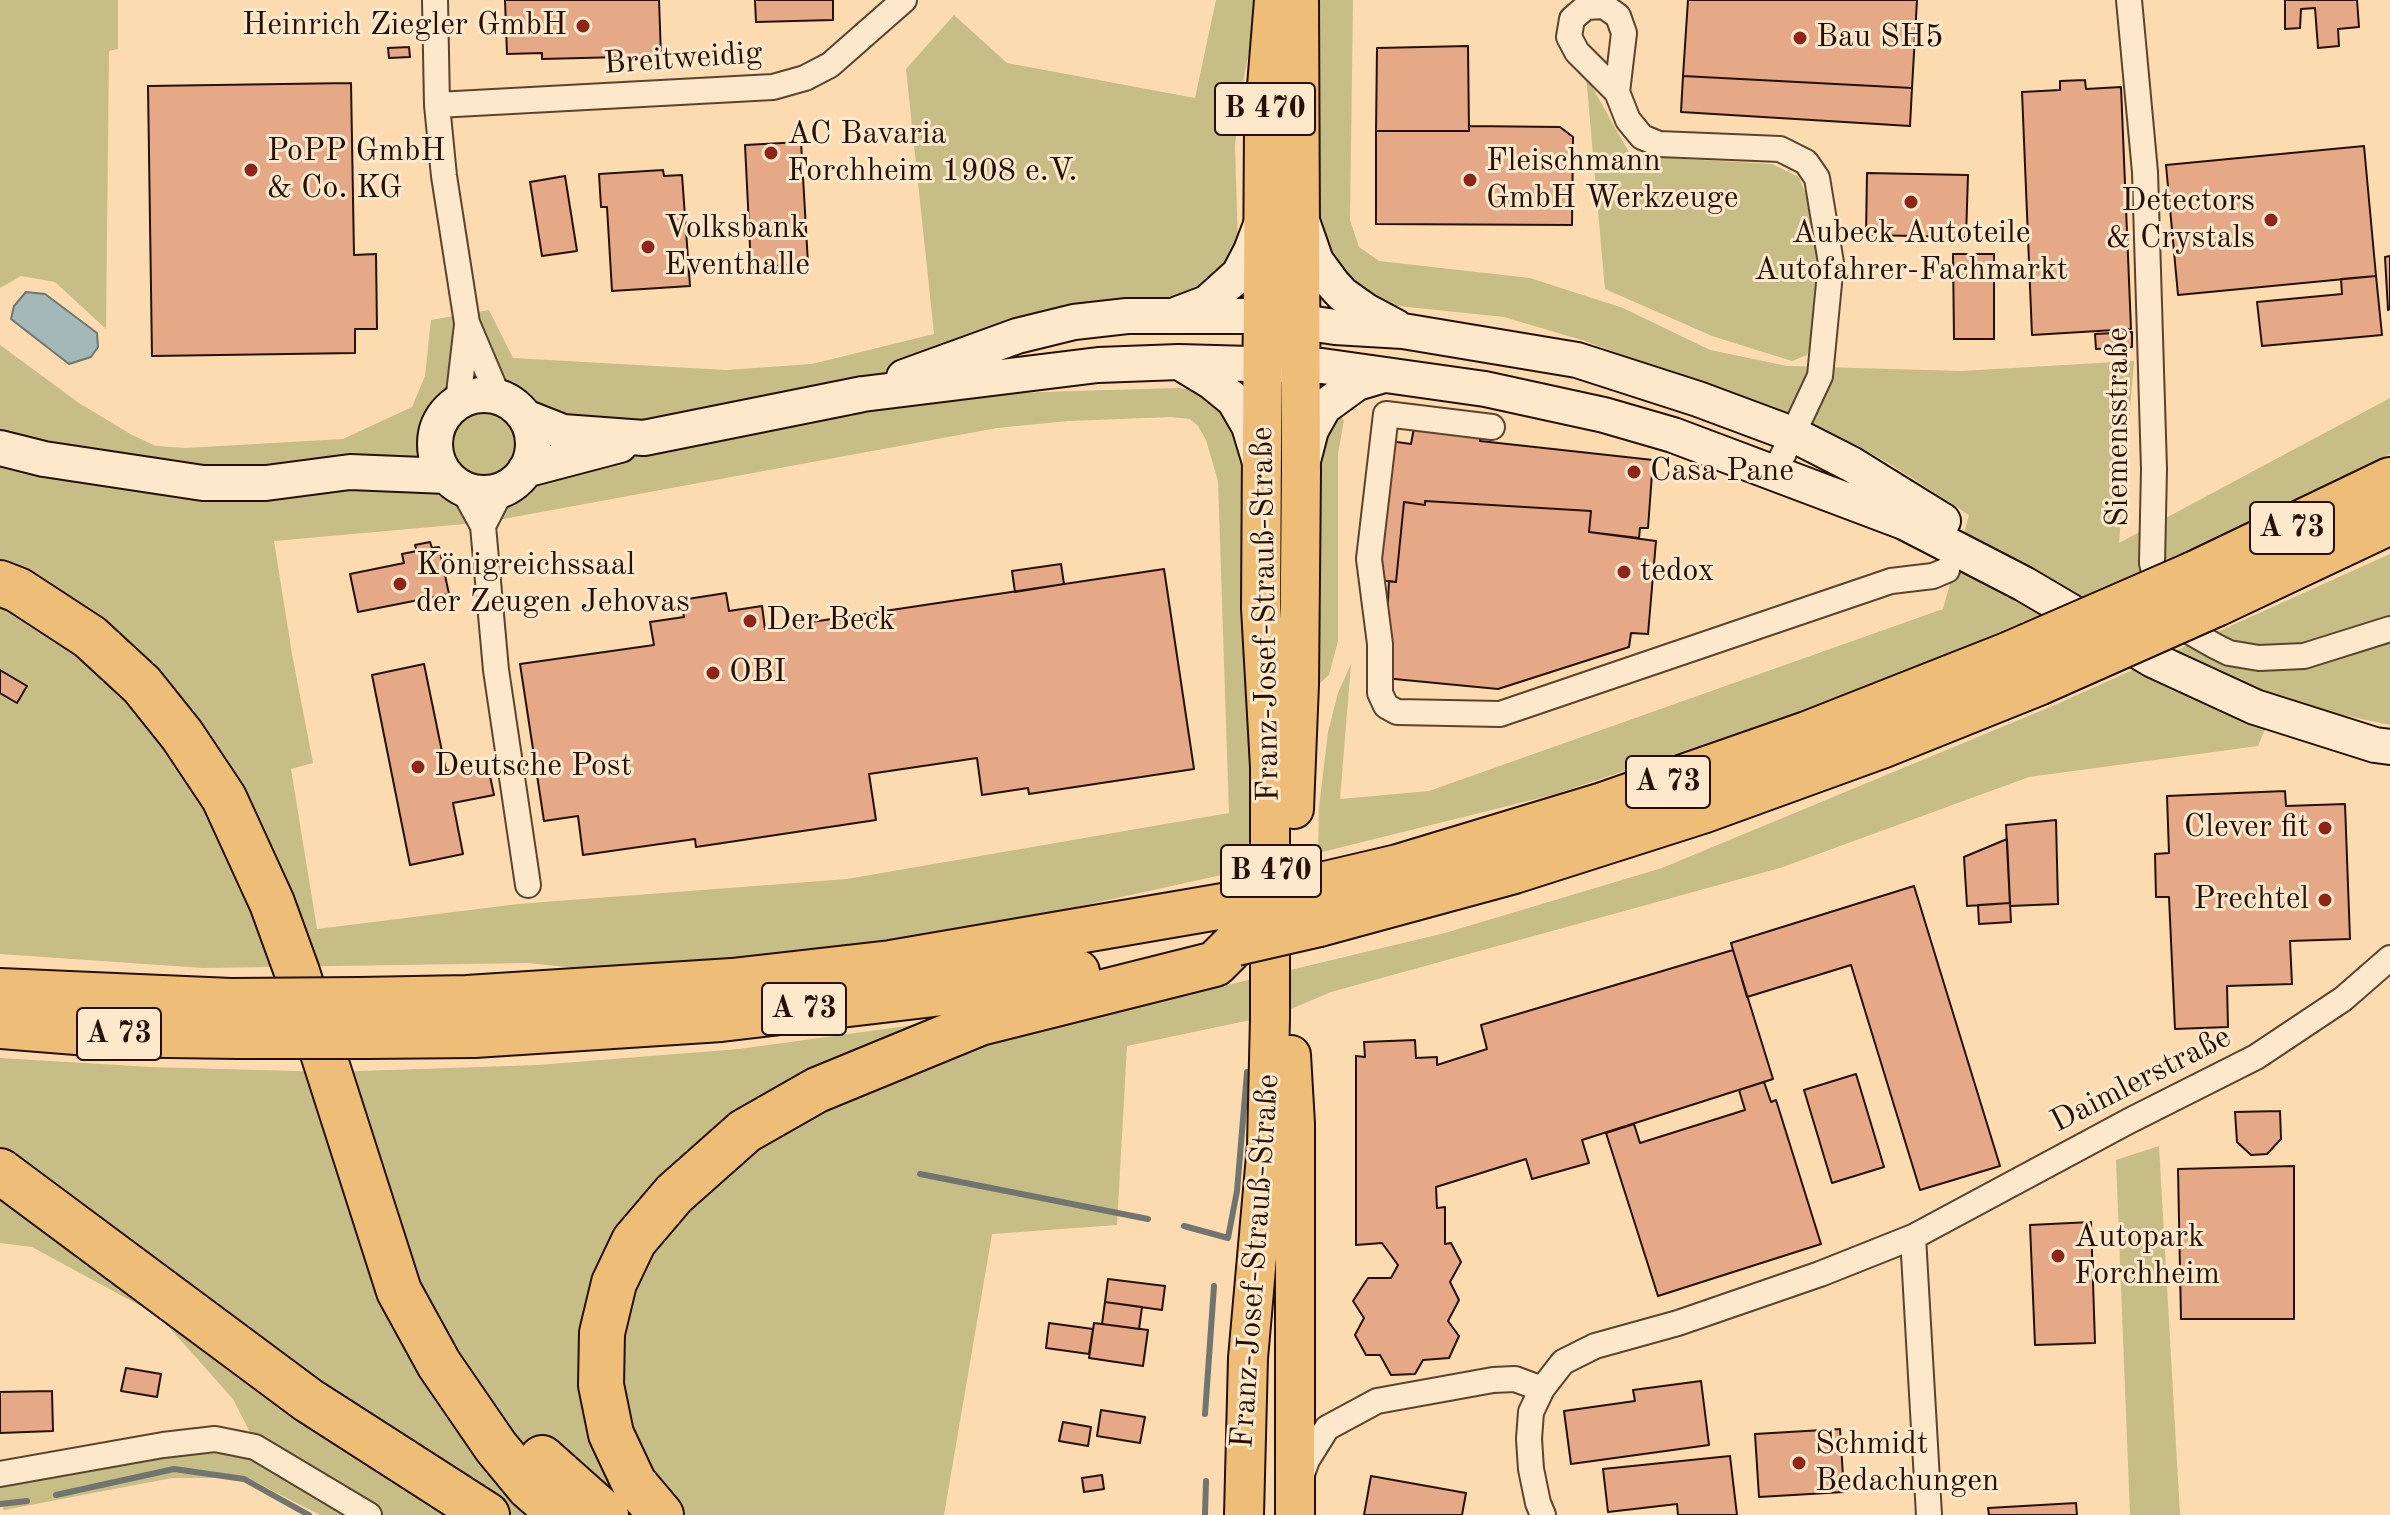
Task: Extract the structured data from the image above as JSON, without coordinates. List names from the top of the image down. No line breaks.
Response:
{"streets":{"highway":["A 73"],"main road":["B 470","Franz-Josef-Strauß-Straße"],"street":["Breitweidig","Siemensstraße","Daimlerstraße"]},"places":["Heinrich Ziegler GmbH","Bau SH5","AC Bavaria Forchheim 1908 e.V.","PoPP GmbH & Co. KG","Fleischmann GmbH Werkzeuge","Aubeck Autoteile Autofahrer-Fachmarkt","Detectors & Crystals","Volksbank Eventhalle","Casa Pane","tedox","Königreichssaal der Zeugen Jehovas","Der Beck","OBI","Deutsche Post","Clever fit","Prechtel","Autopark Forchheim","Schmidt Bedachungen"]}
